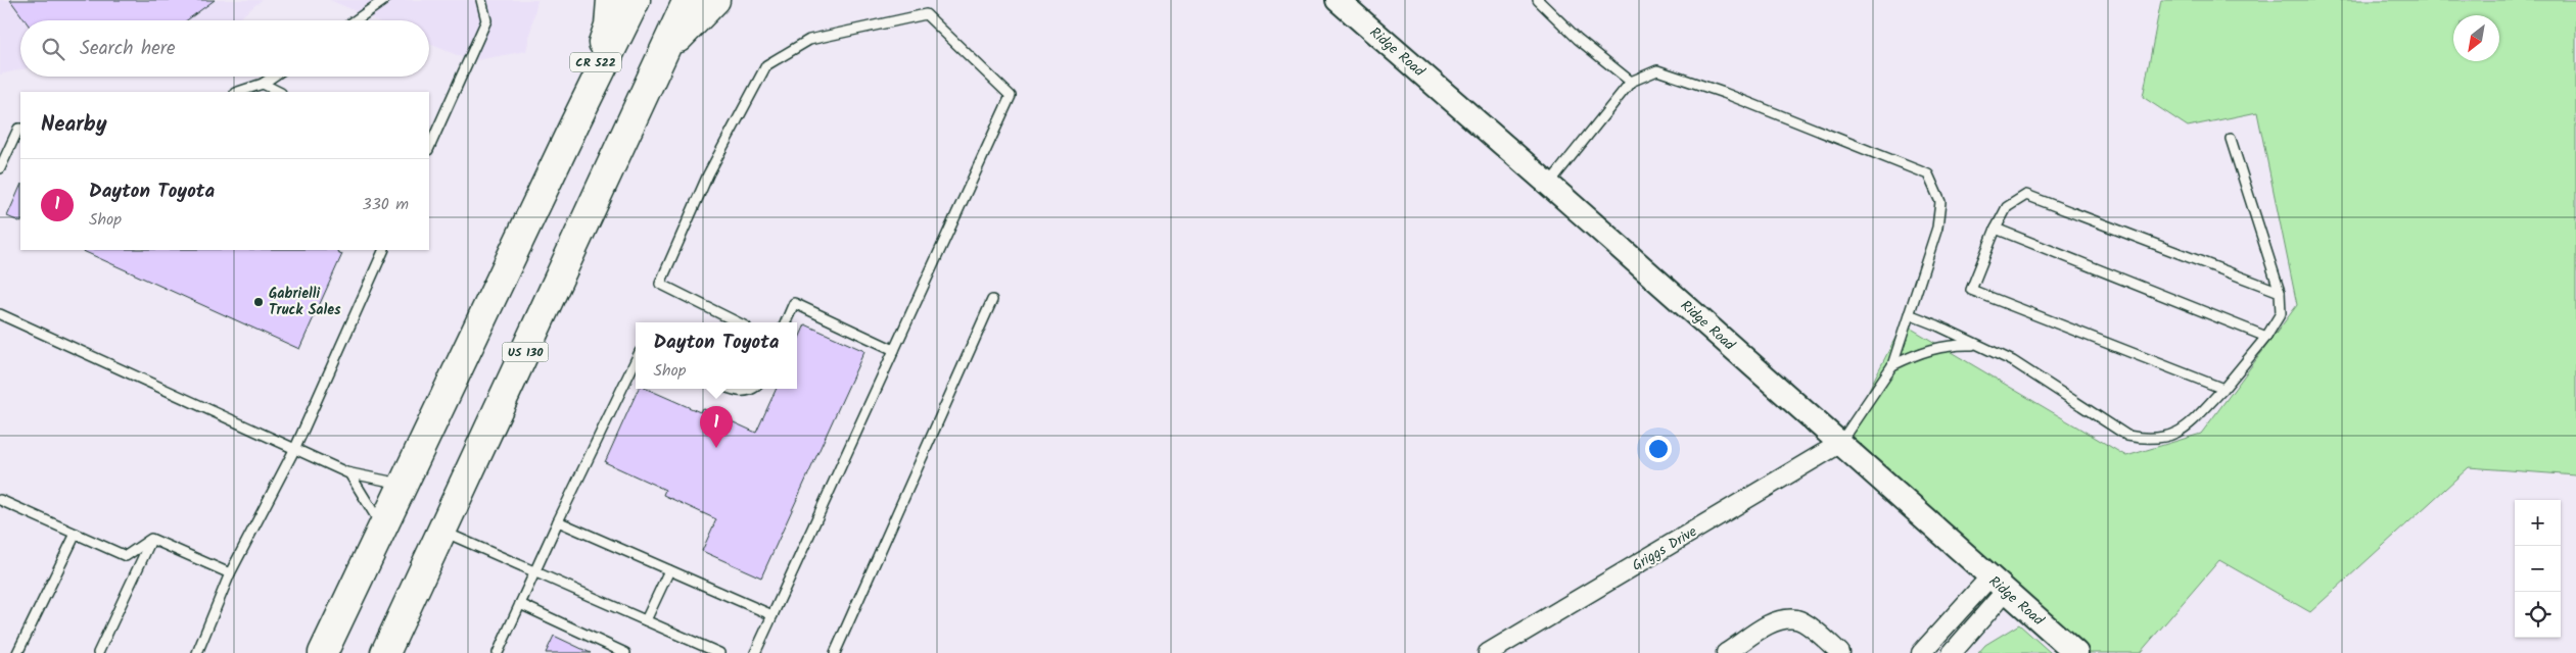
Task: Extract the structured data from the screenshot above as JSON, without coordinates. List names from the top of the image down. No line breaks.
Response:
{"streets":{"highway":["CR 522","US 130"],"street":["Ridge Road","Griggs Drive"]},"crossings":[["Ridge Road","Griggs Drive"]],"places":["Gabrielli Truck Sales"],"north":"bottom left","page":{"search":"Search here","heading":"Nearby","list":[{"mark":"1","name":"Dayton Toyota","note":"Shop","value":"330 m"}],"popup":["Dayton Toyota","Shop"],"pins":"1","map_buttons":["+","−"]}}
